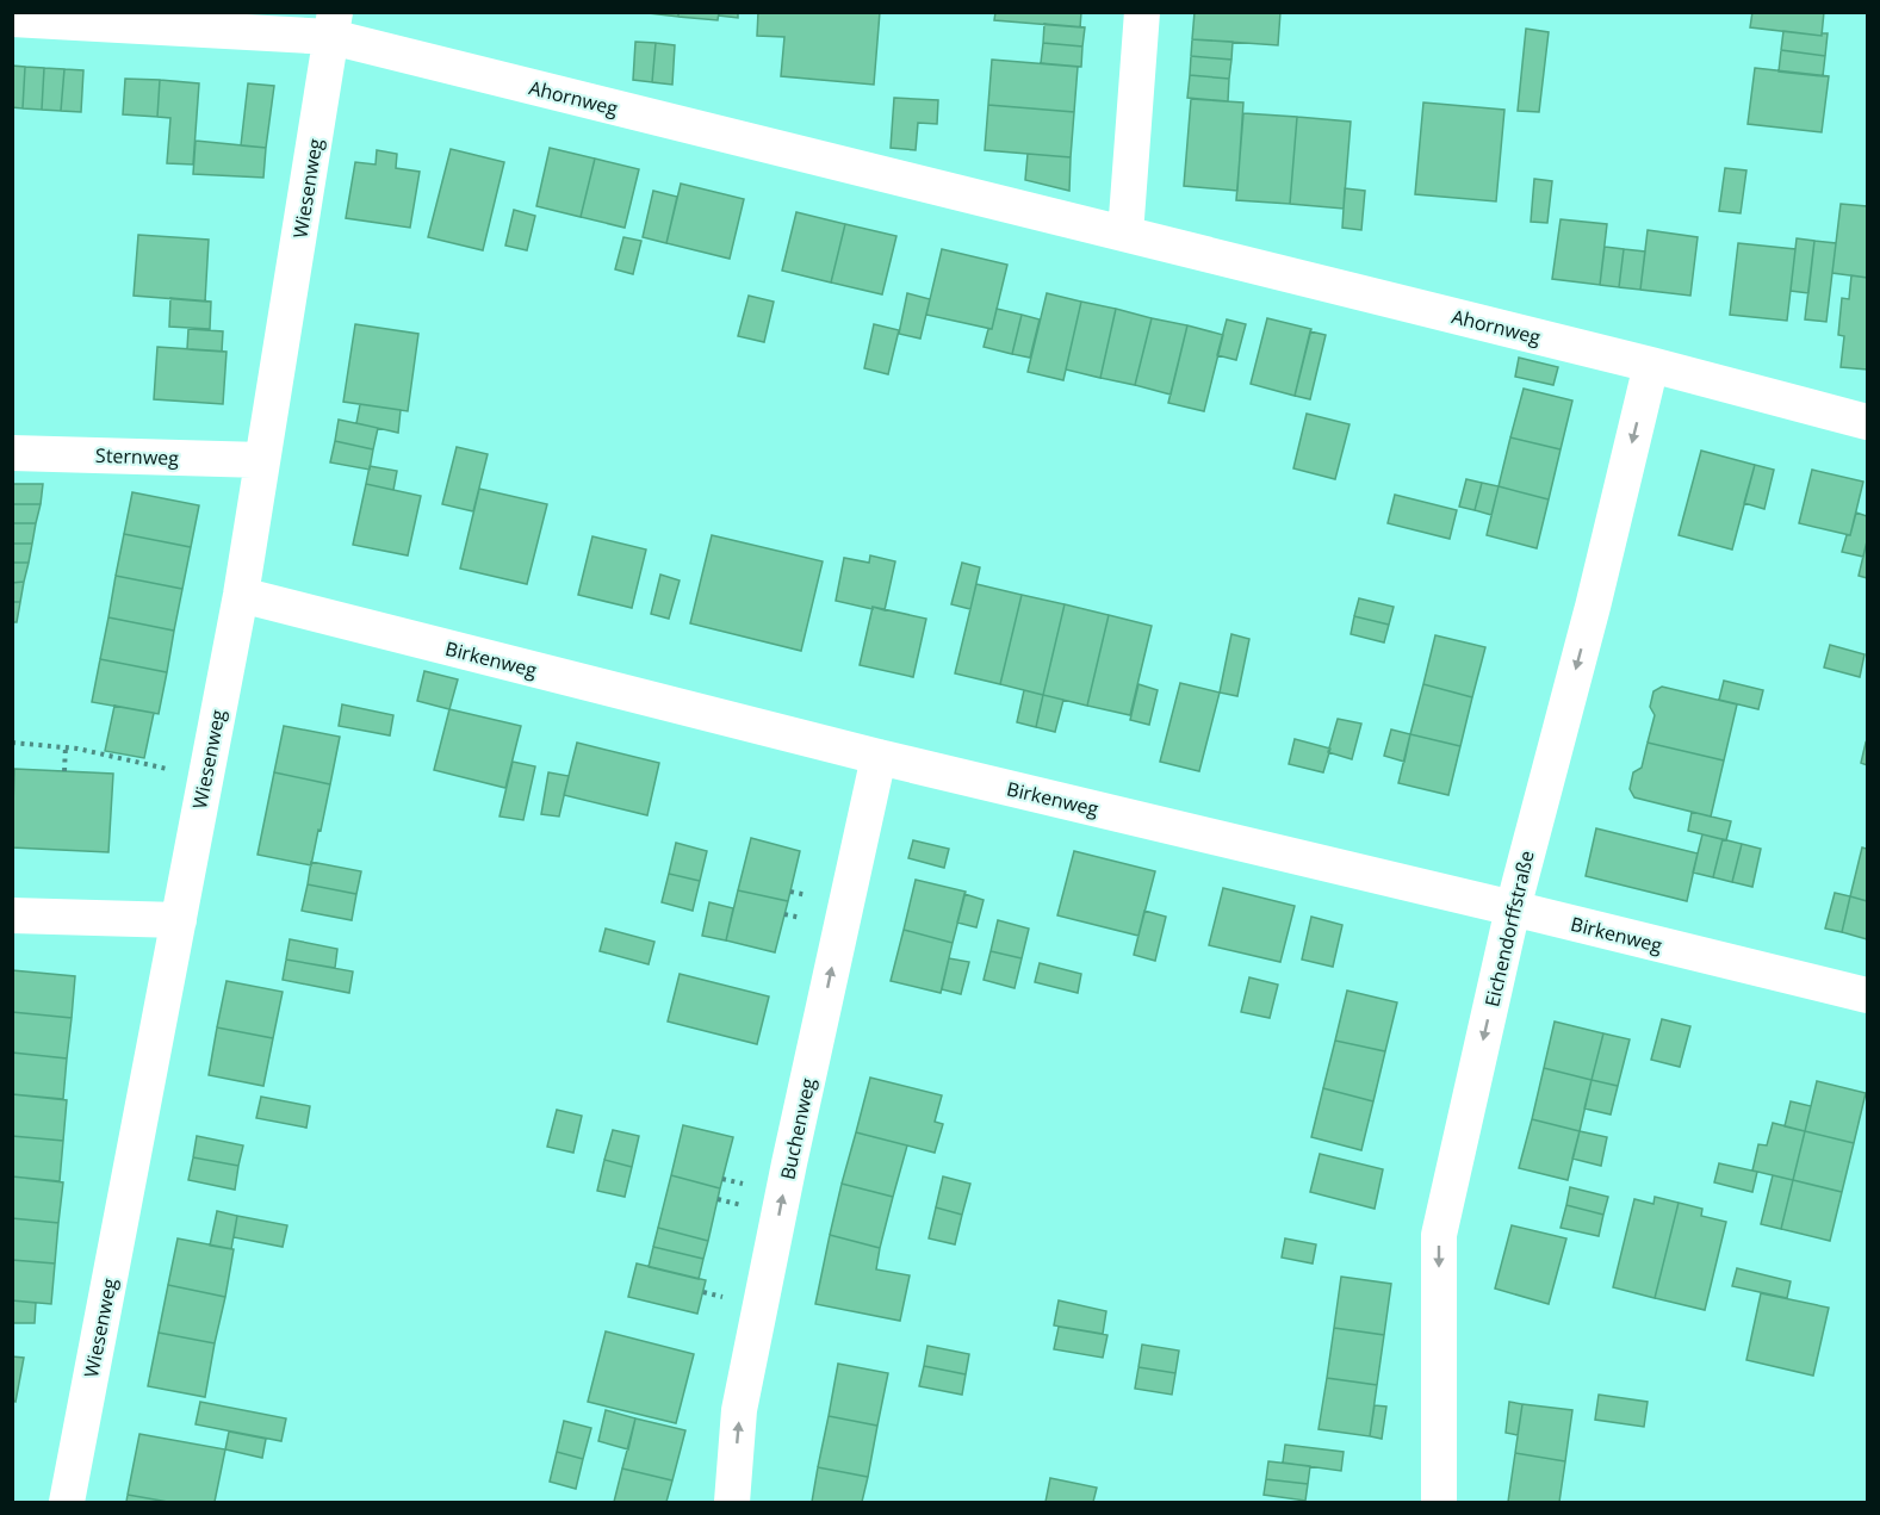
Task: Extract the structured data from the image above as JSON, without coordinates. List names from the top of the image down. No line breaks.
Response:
{"streets":{"street":["Ahornweg","Wiesenweg","Sternweg","Birkenweg","Eichendorffstraße","Buchenweg"]},"crossings":[["Ahornweg","Wiesenweg"],["Ahornweg","Eichendorffstraße"],["Wiesenweg","Sternweg"],["Wiesenweg","Birkenweg"],["Birkenweg","Eichendorffstraße"],["Birkenweg","Buchenweg"]],"one_way":["Eichendorffstraße","Buchenweg"]}
